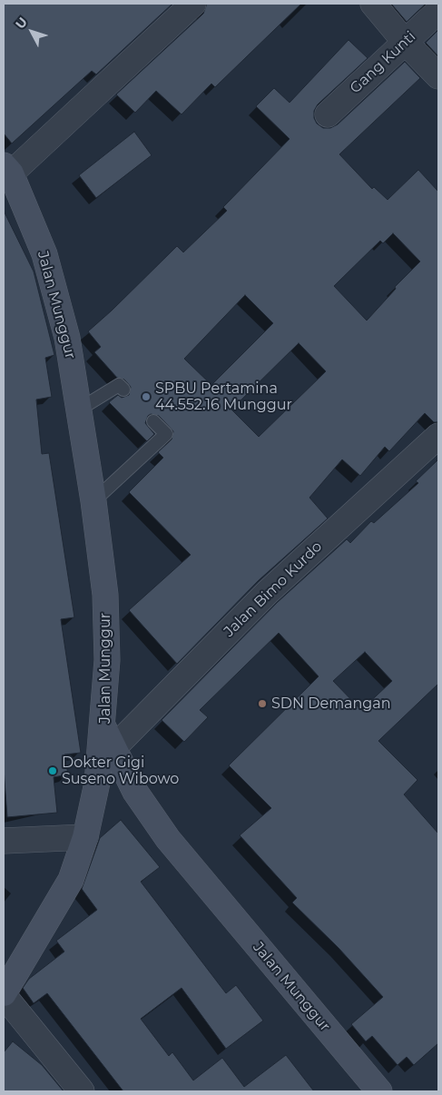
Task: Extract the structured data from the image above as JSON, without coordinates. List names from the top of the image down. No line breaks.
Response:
{"streets":{"main road":["Jalan Munggur"],"street":["Gang Kunti","Jalan Bimo Kurdo"]},"crossings":[["Jalan Munggur","Jalan Bimo Kurdo"]],"places":["SPBU Pertamina 44.552.16 Munggur","SDN Demangan","Dokter Gigi Suseno Wibowo"],"north":"top left"}
